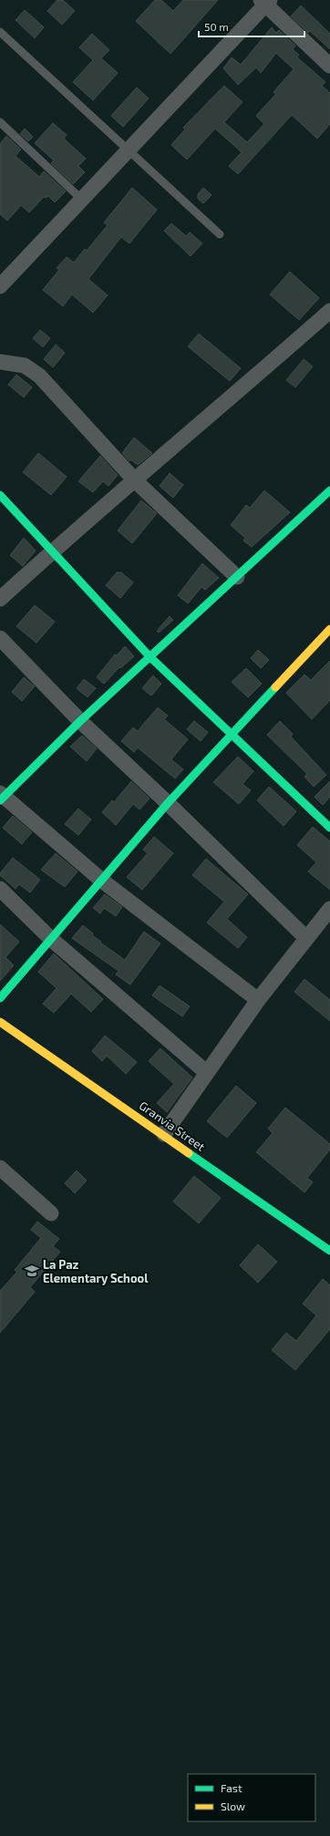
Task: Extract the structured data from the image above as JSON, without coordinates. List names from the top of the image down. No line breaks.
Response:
{"streets":{"street":["Granvia Street"]},"places":{"school or university":["La Paz Elementary School"]},"legend":["Fast","Slow"],"scale_bar":"50 m"}
